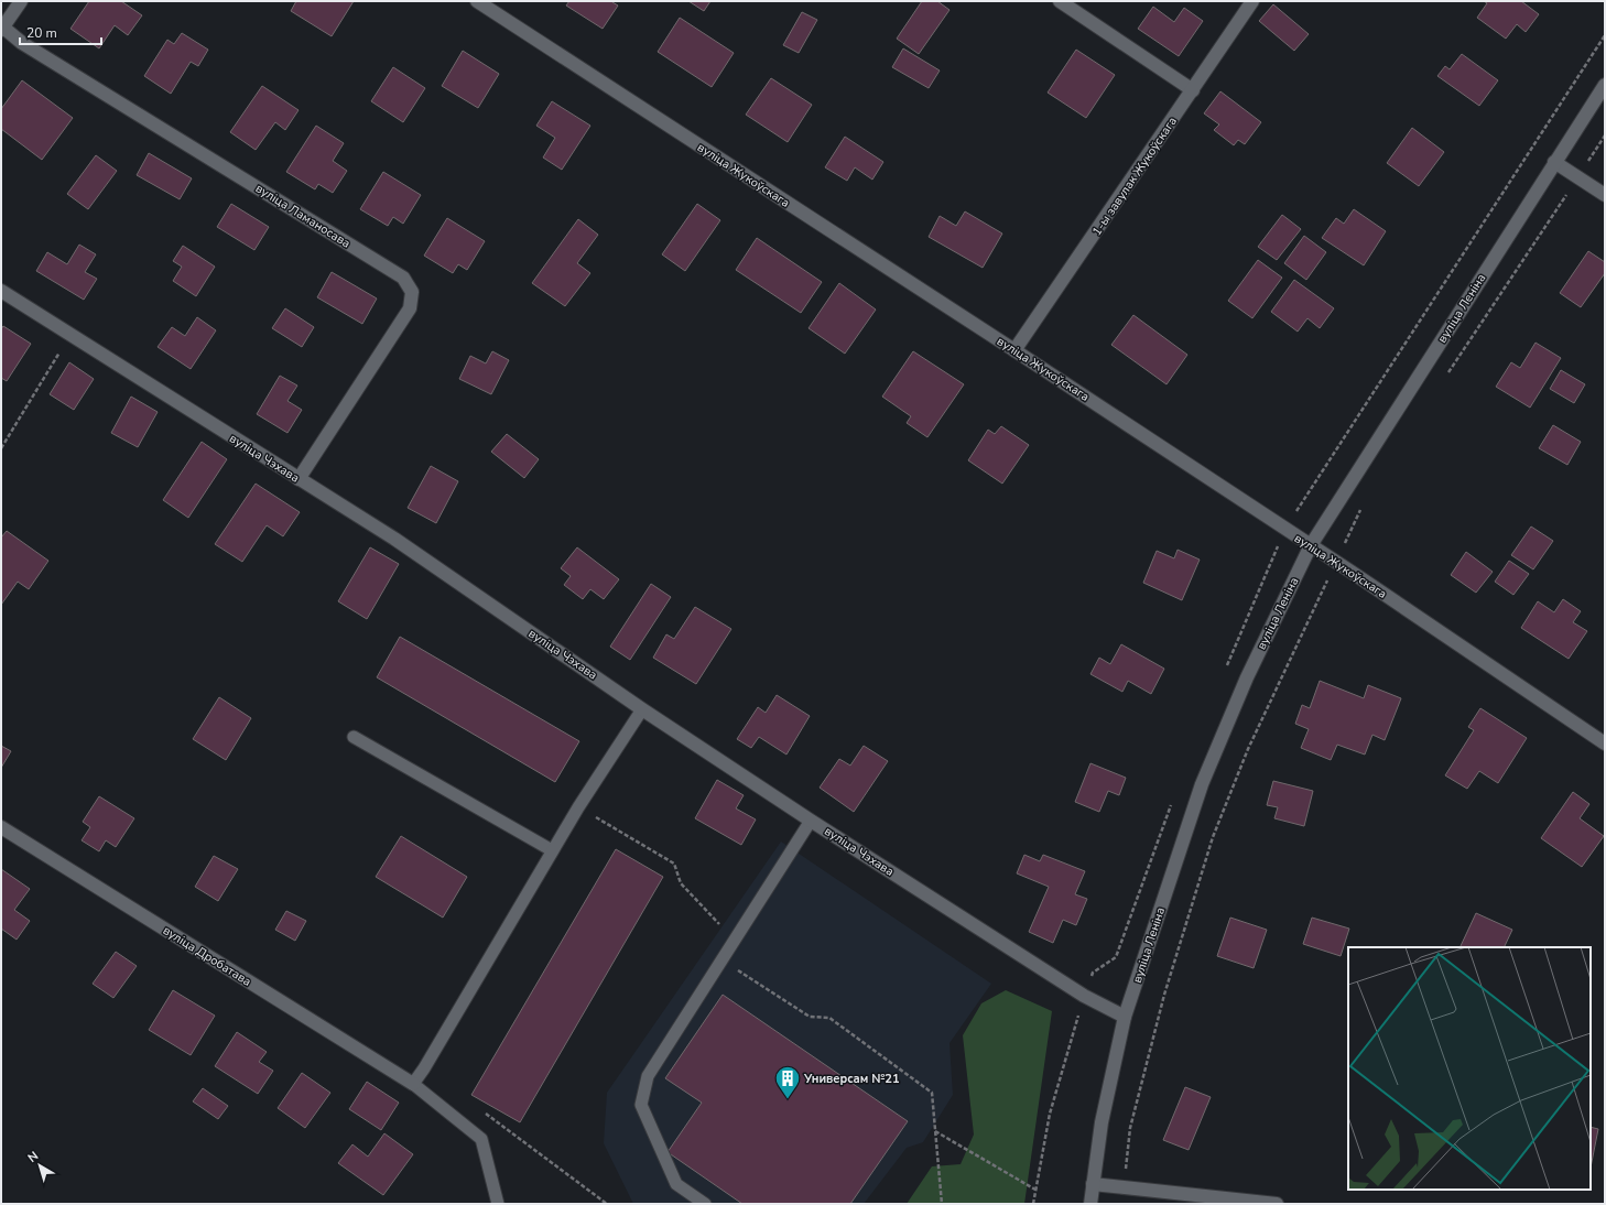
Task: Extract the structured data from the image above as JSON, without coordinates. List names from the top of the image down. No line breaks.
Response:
{"streets":{"street":["вуліца Жукоўскага","1-ы завулак Жукоўскага","вуліца Ламаносава","вуліца Леніна","вуліца Чэхава","вуліца Дробатава"]},"crossings":[["вуліца Жукоўскага","1-ы завулак Жукоўскага"],["вуліца Жукоўскага","вуліца Леніна"],["вуліца Ламаносава","вуліца Чэхава"],["вуліца Леніна","вуліца Чэхава"]],"places":{"building":["Универсам №21"]},"scale_bar":"20 m","north":"top left"}
